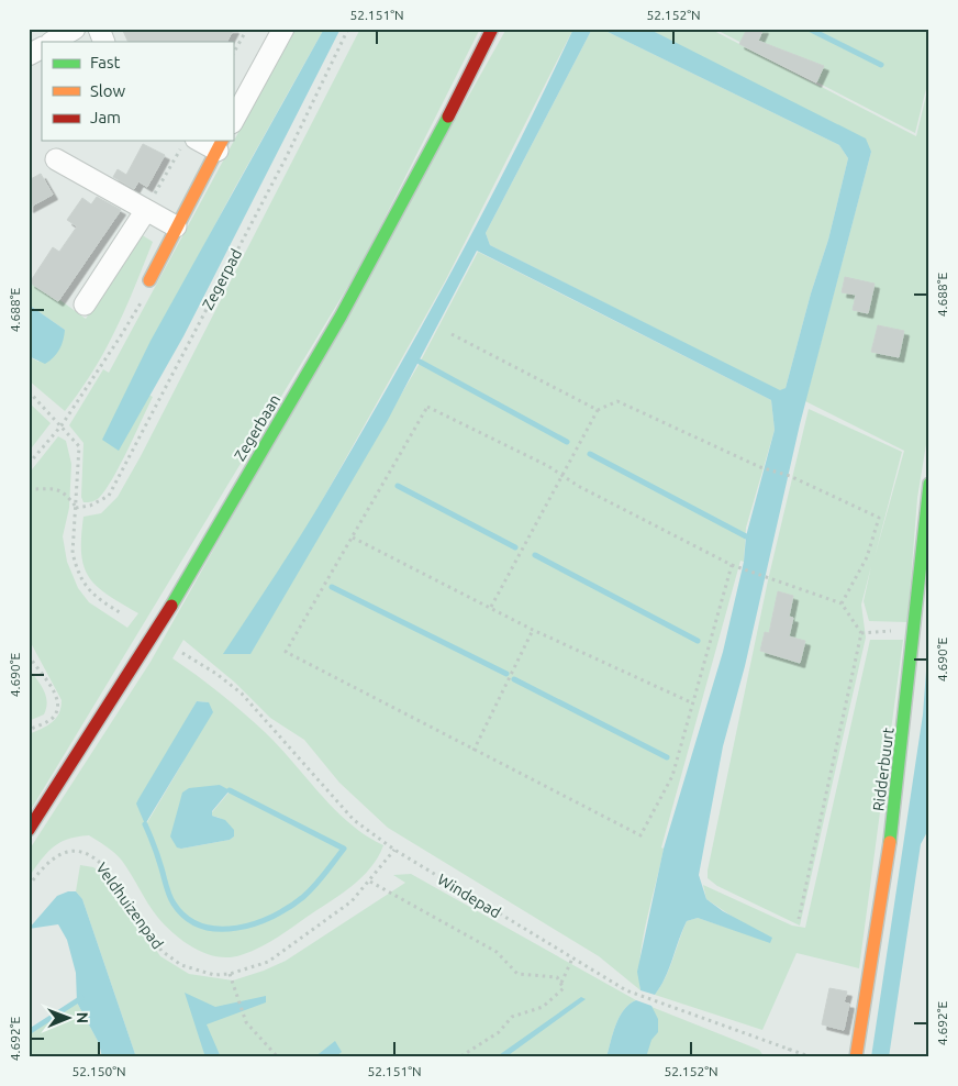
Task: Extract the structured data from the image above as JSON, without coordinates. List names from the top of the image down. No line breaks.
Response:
{"streets":{"main road":["Zegerbaan","Ridderbuurt"],"path":["Zegerpad","Windepad","Veldhuizenpad"]},"crossings":[["Windepad","Veldhuizenpad"]],"legend":["Fast","Slow","Jam"],"north":"right","coordinates":["52.151°N","52.152°N","4.688°E","4.690°E","4.692°E","52.150°N"]}
